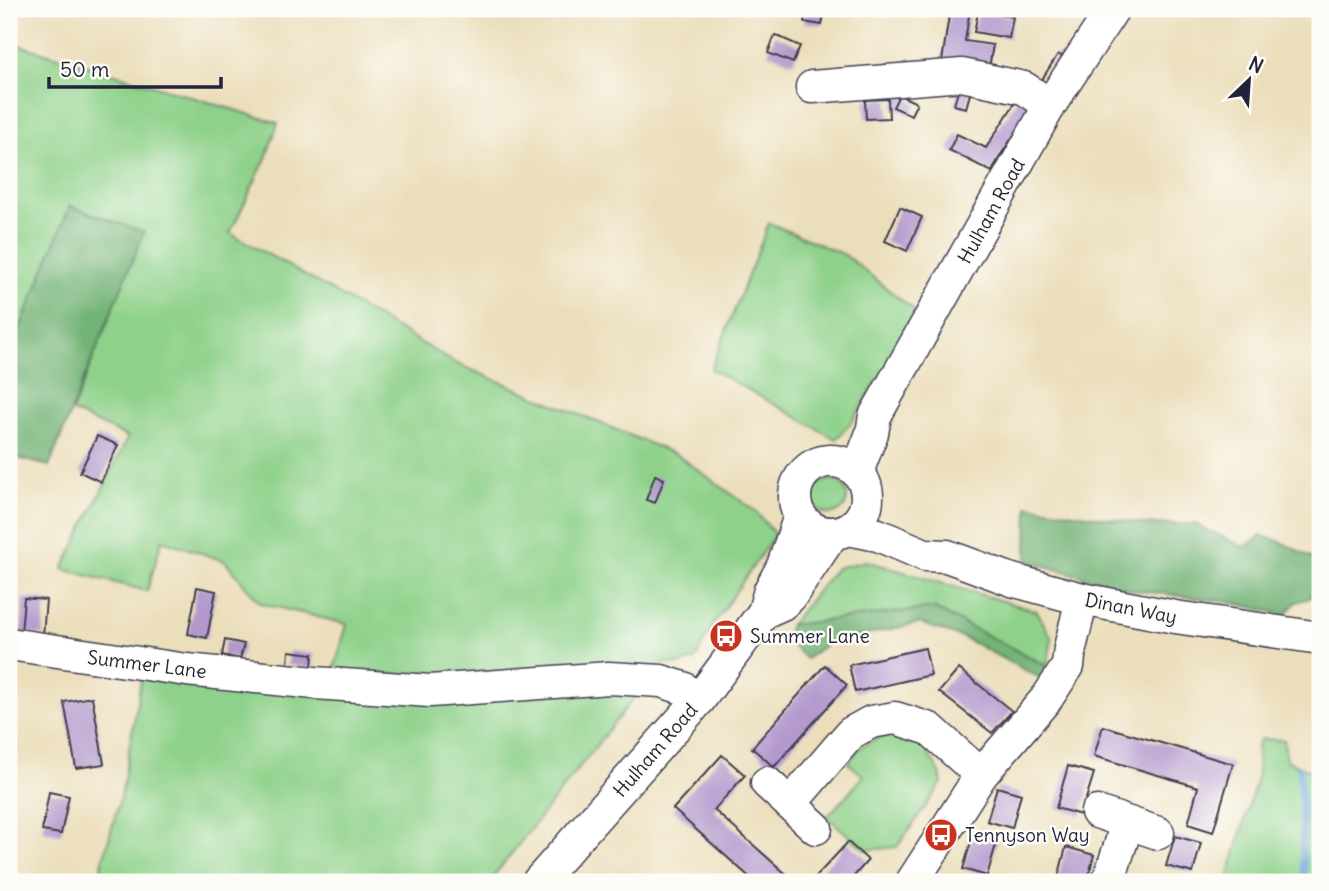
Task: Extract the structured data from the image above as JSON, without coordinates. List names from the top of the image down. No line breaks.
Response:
{"streets":{"street":["Hulham Road","Dinan Way","Summer Lane"]},"crossings":[["Hulham Road","Dinan Way"],["Hulham Road","Summer Lane"]],"places":{"bus stop":["Summer Lane","Tennyson Way"]},"scale_bar":"50 m","north":"top right"}
